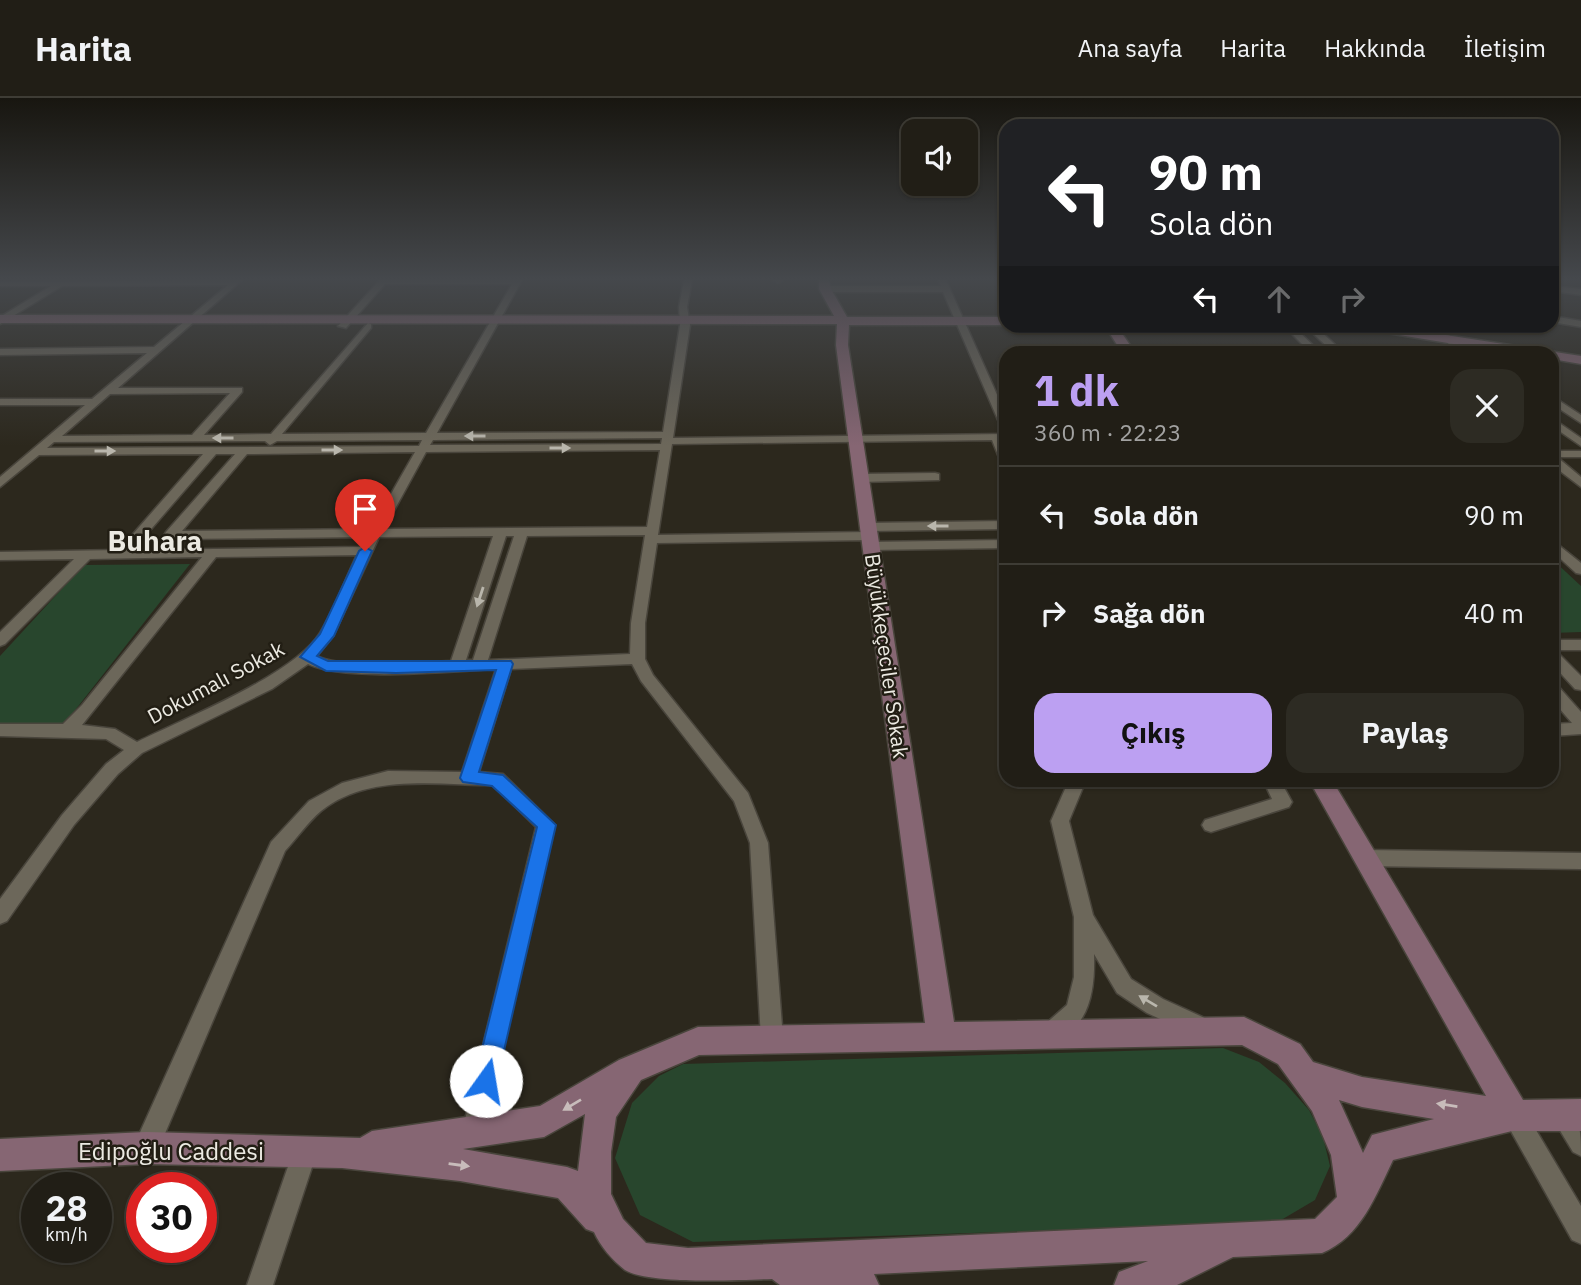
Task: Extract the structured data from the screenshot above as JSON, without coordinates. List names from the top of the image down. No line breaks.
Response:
{"streets":{"street":["Büyükkeçeciler Sokak","Dokumalı Sokak","Edipoğlu Caddesi"]},"districts":["Buhara"],"page":{"header":"Harita","nav":["Ana sayfa","Harita","Hakkında","İletişim"],"turn":["90 m","Sola dön"],"heading":["1 dk","360 m · 22:23"],"list":[{"name":"Sola dön","value":"90 m"},{"name":"Sağa dön","value":"40 m"}],"buttons":["Çıkış","Paylaş"],"speed":"28 km/h","limit":"30"}}
